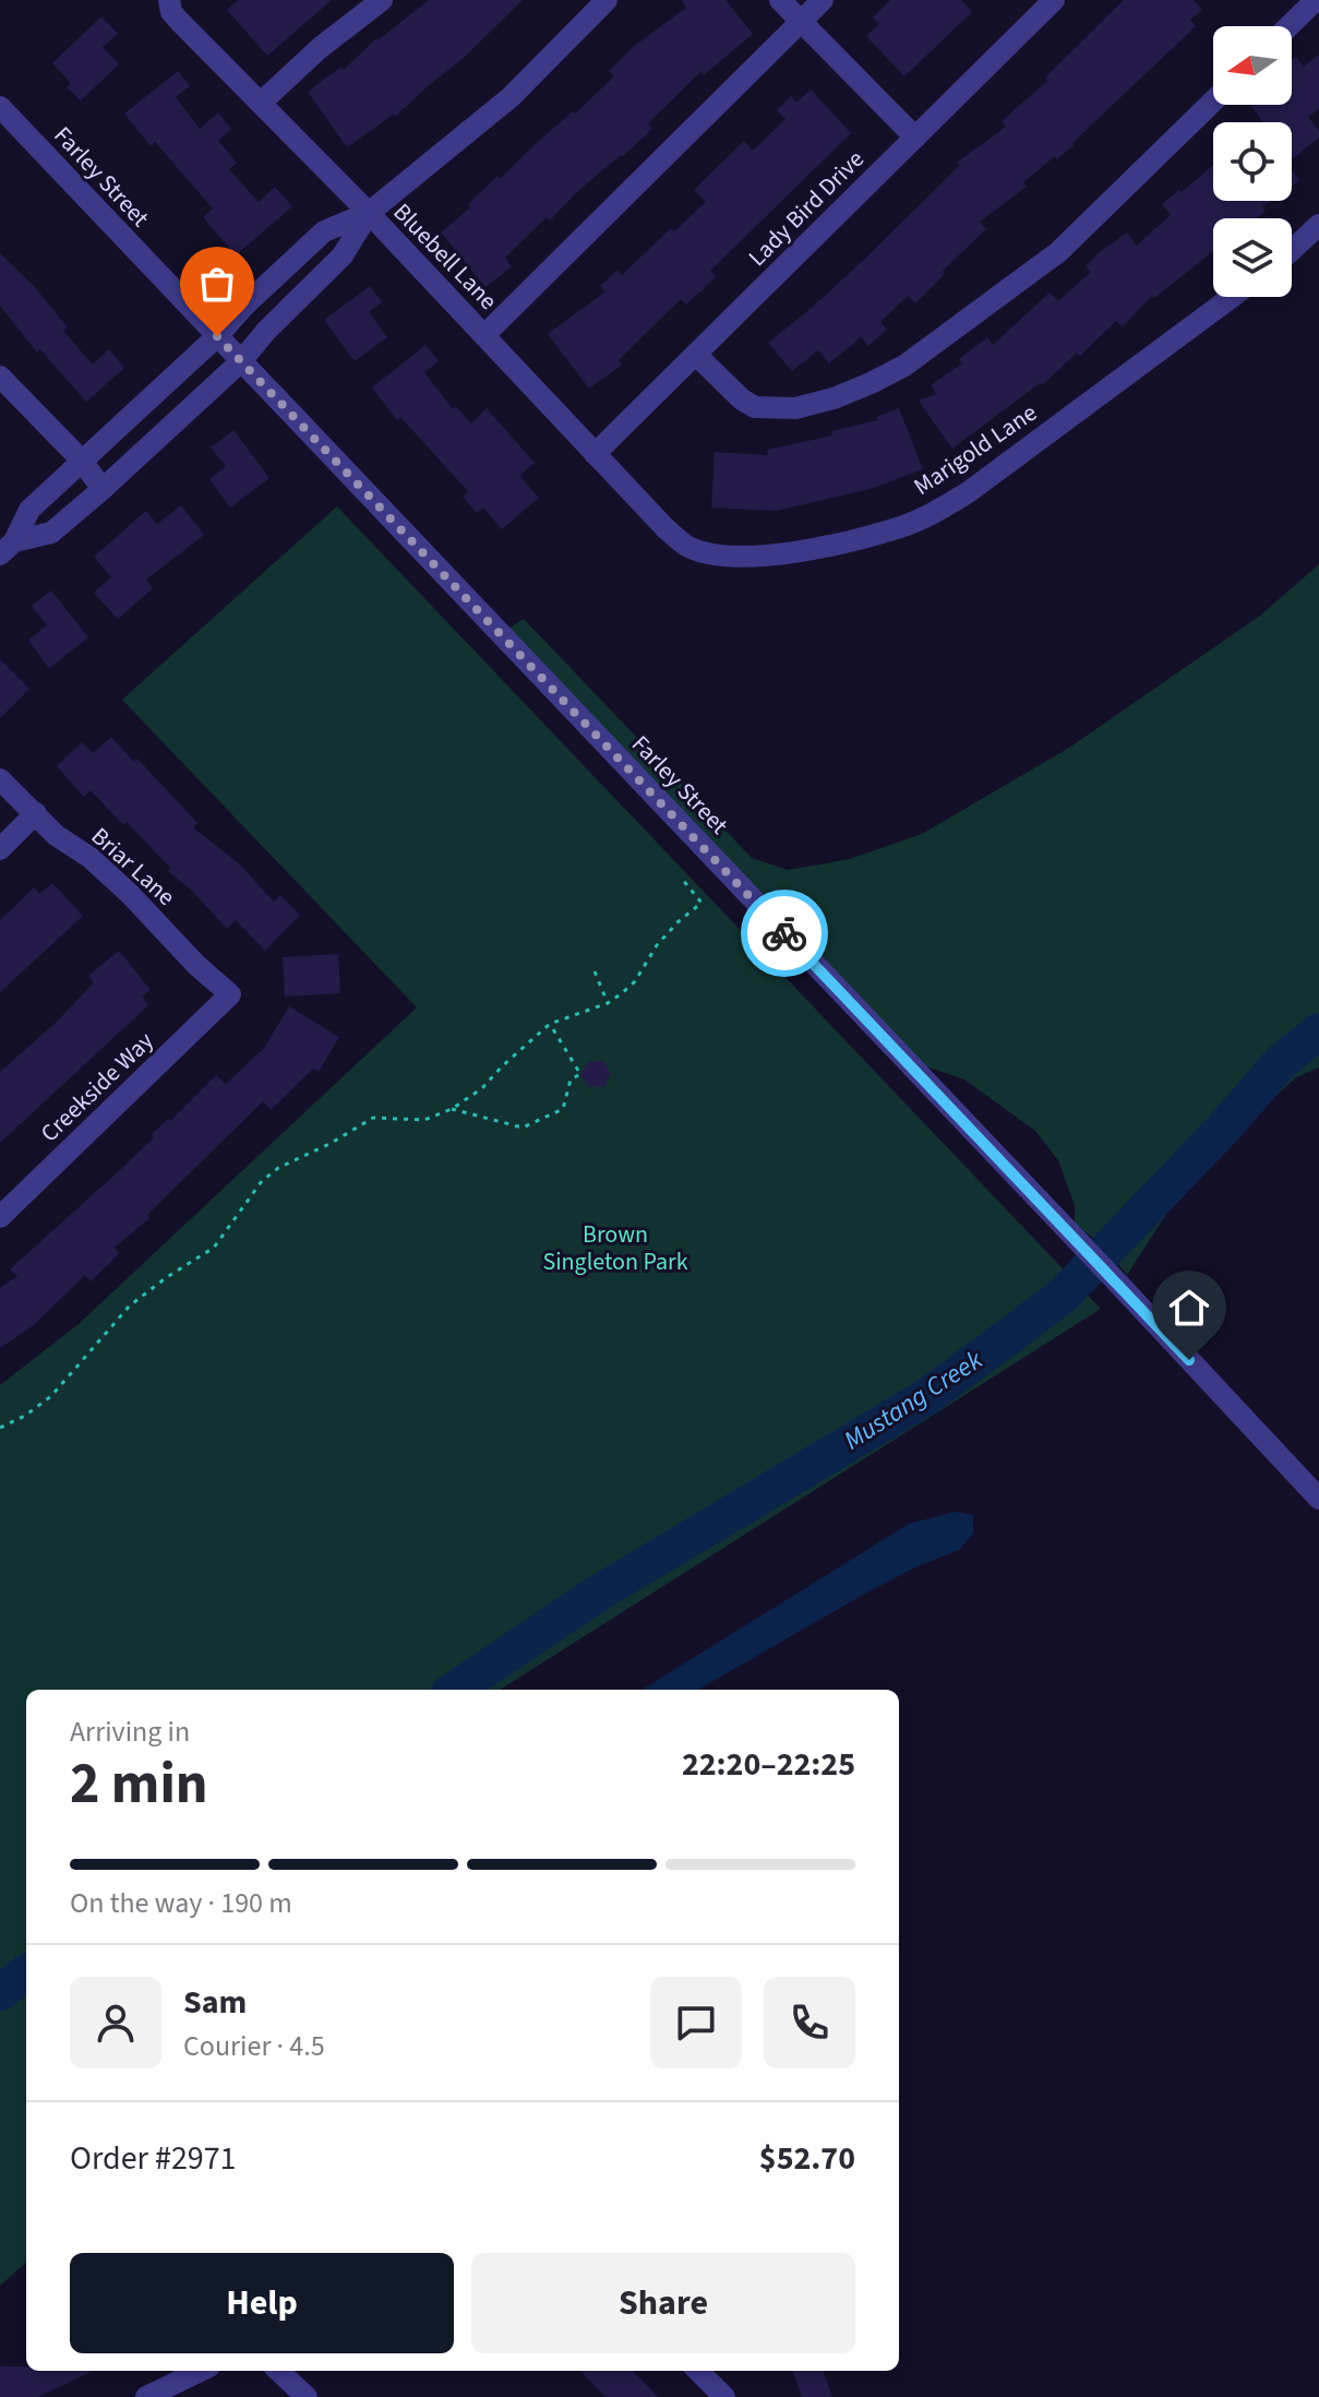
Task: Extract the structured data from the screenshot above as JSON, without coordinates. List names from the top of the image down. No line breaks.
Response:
{"streets":{"street":["Farley Street","Lady Bird Drive","Bluebell Lane","Marigold Lane","Briar Lane","Creekside Way"]},"crossings":[["Lady Bird Drive","Bluebell Lane"],["Bluebell Lane","Marigold Lane"],["Briar Lane","Creekside Way"]],"water":["Mustang Creek"],"parks":["Brown Singleton Park"],"north":"left","page":{"heading":["2 min","Arriving in","22:20–22:25"],"panel":["Sam","Courier · 4.5","Order #2971","$52.70"],"bar":"On the way · 190 m","buttons":["Help","Share"]}}
